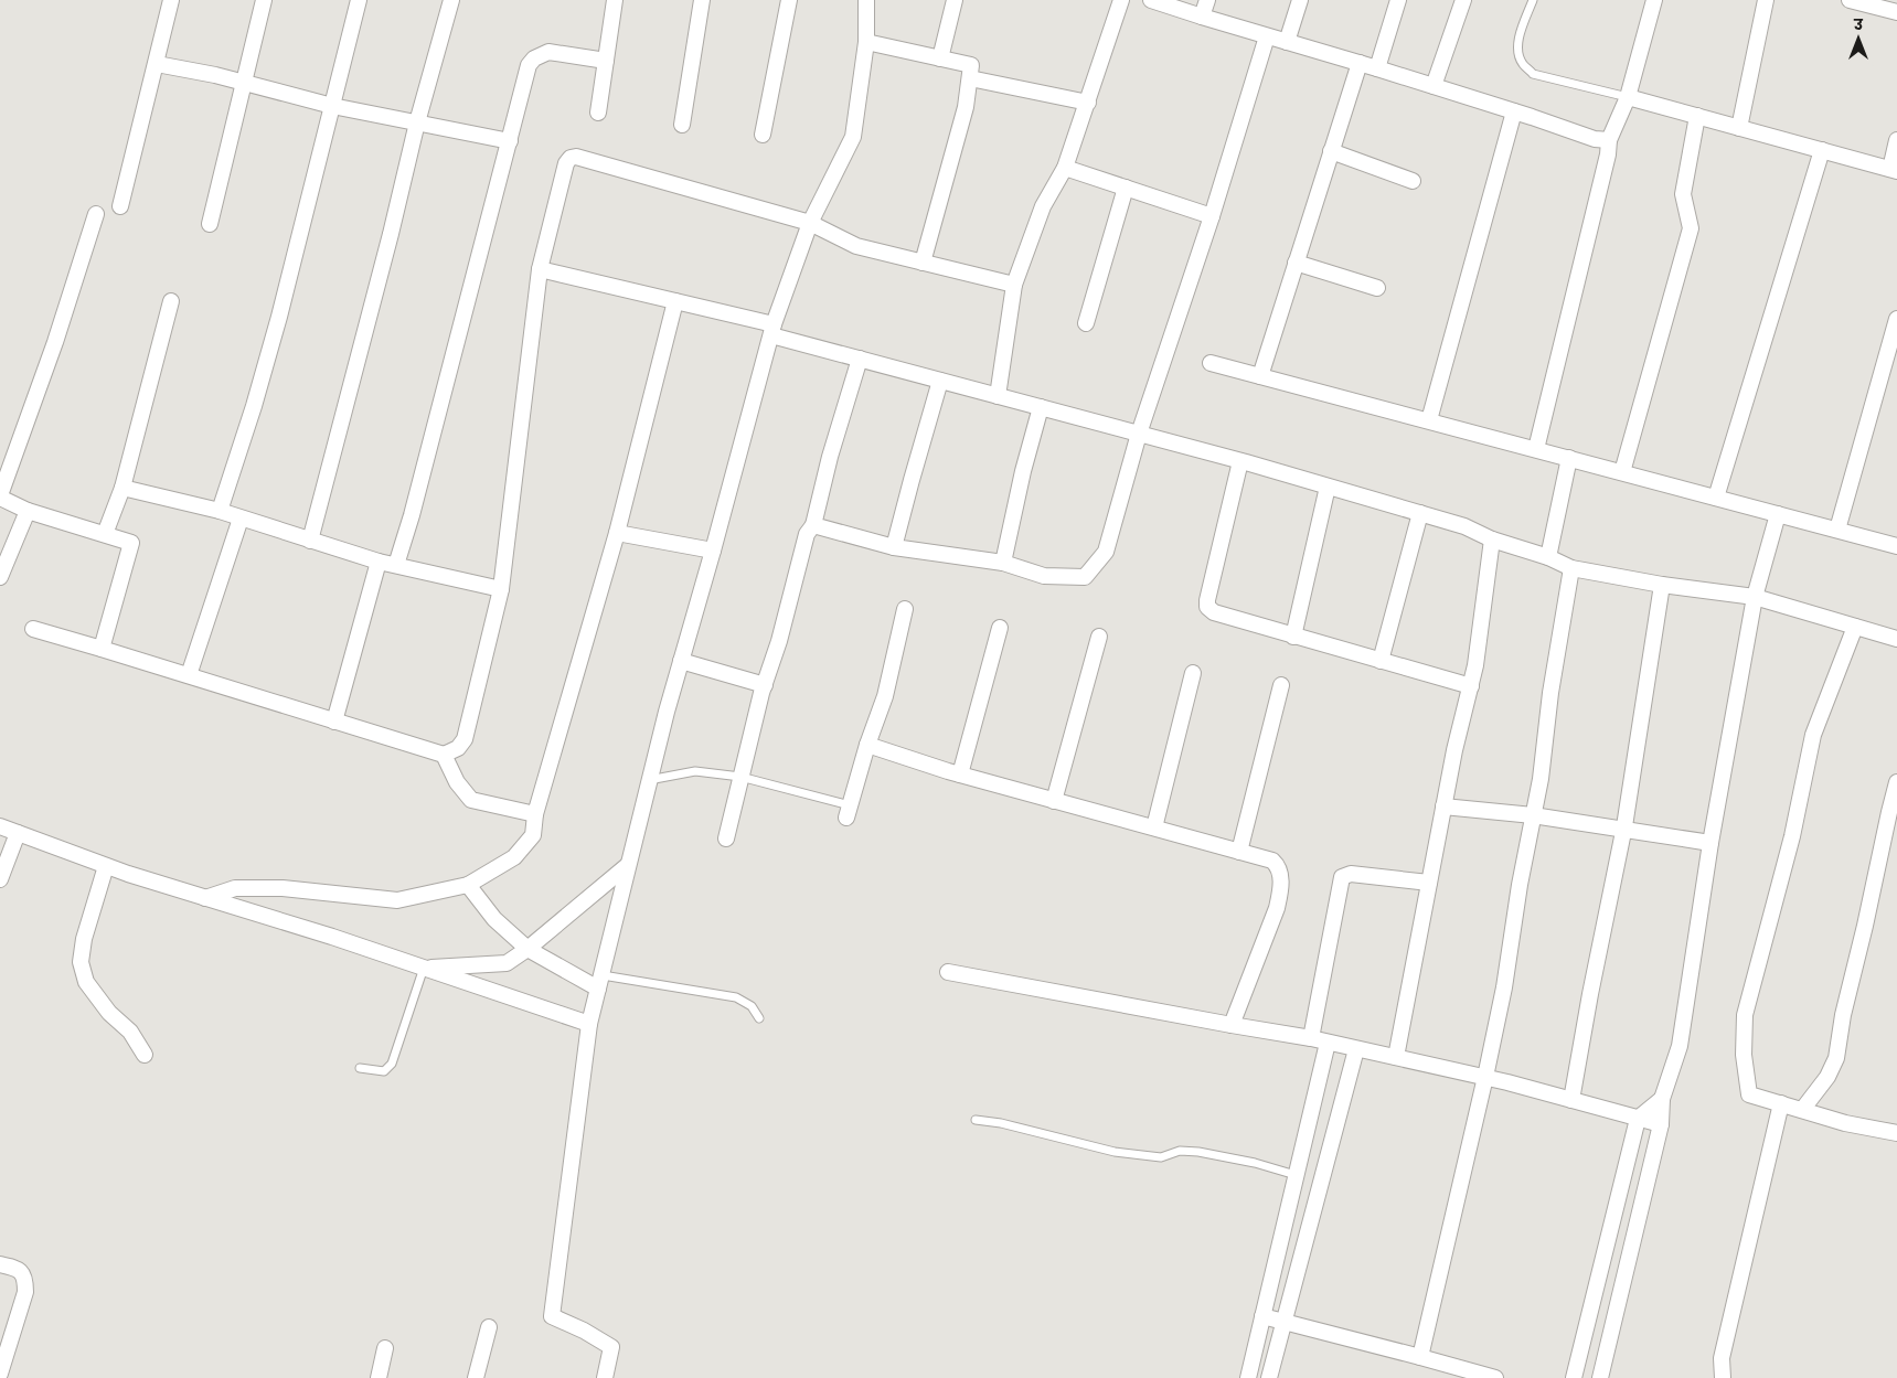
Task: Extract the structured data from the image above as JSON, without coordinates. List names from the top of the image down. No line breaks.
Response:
{"north":"top"}
